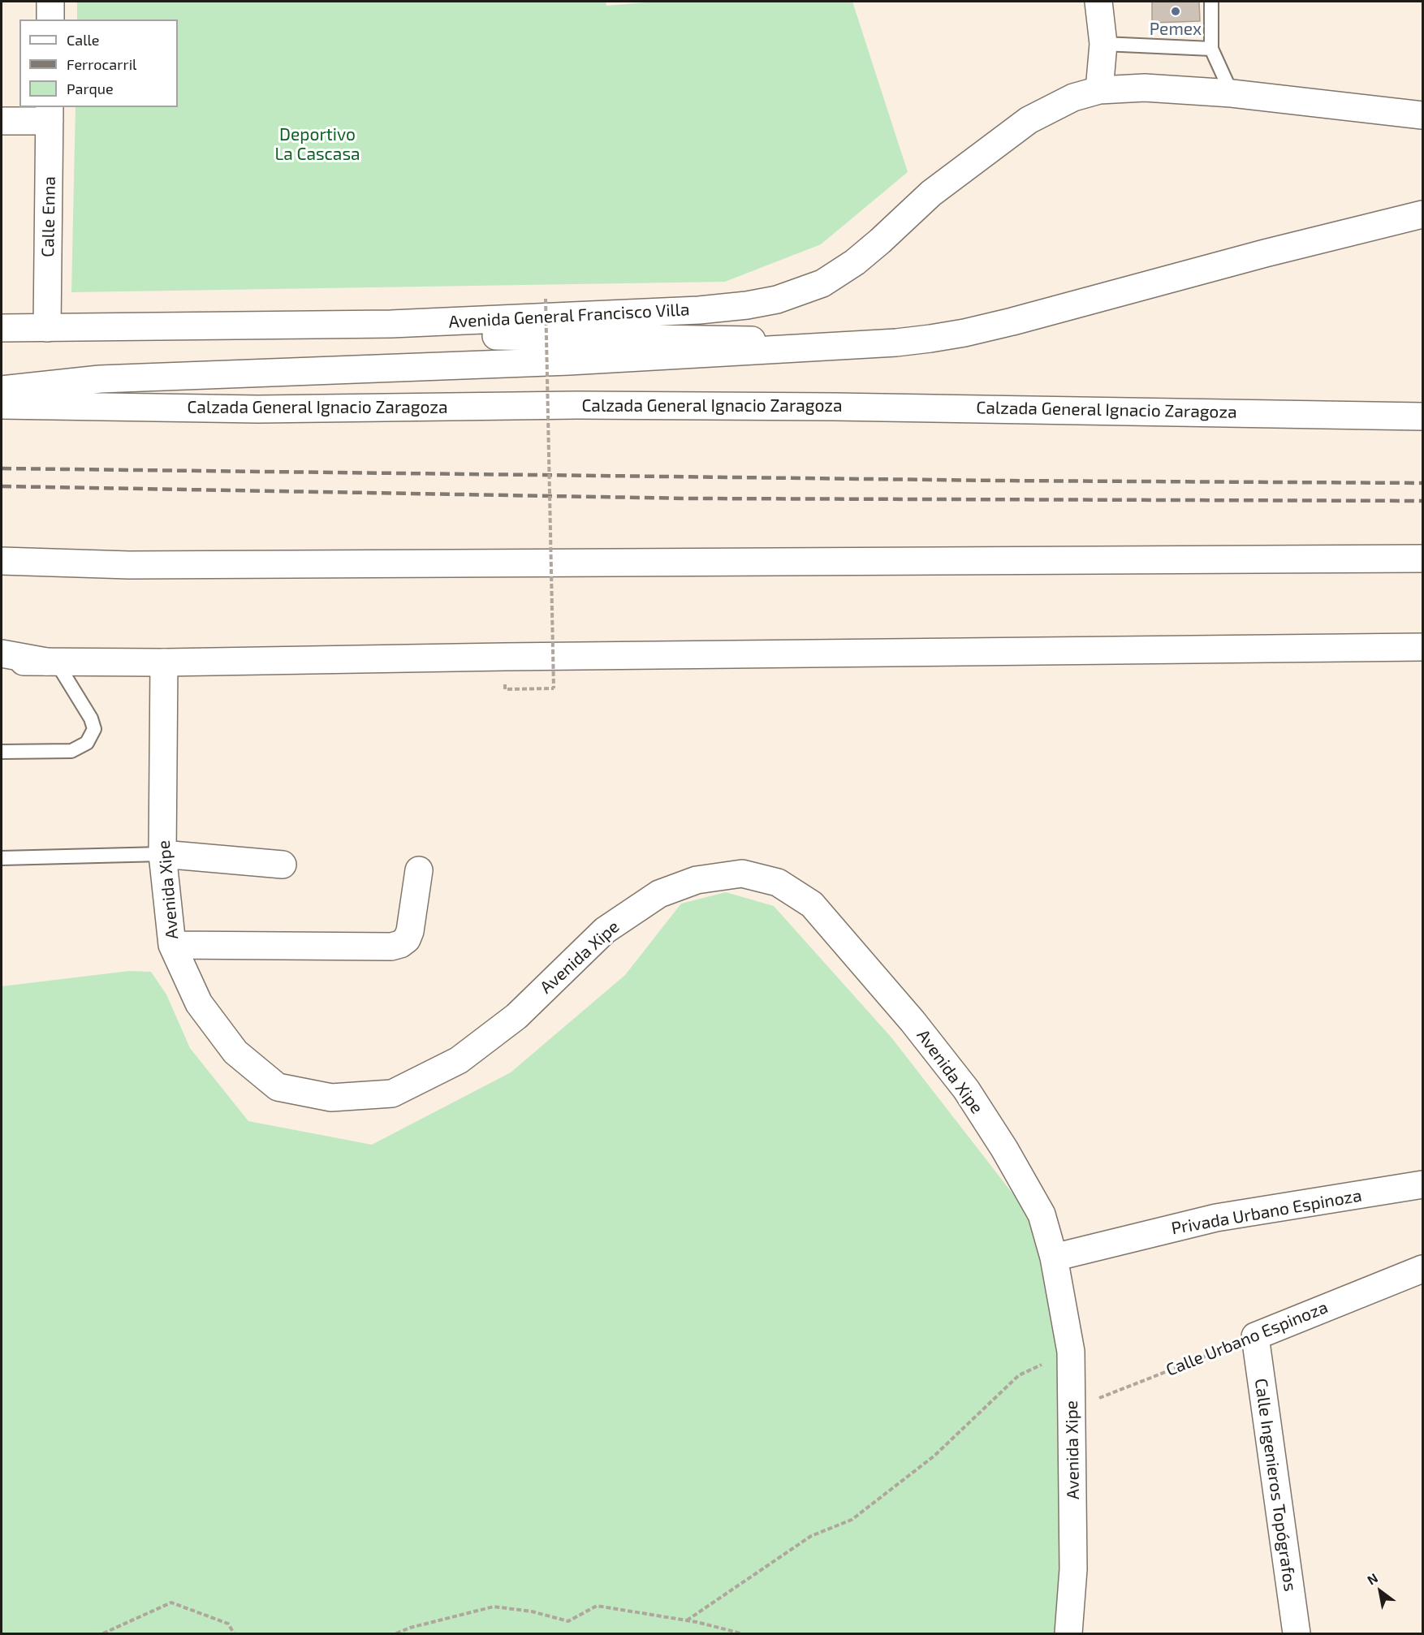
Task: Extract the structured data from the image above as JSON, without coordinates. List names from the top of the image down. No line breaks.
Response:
{"streets":{"main road":["Calle Enna","Avenida General Francisco Villa","Calzada General Ignacio Zaragoza","Avenida Xipe","Privada Urbano Espinoza","Calle Urbano Espinoza","Calle Ingenieros Topógrafos"]},"crossings":[["Avenida Xipe","Privada Urbano Espinoza"],["Avenida Xipe","Calle Urbano Espinoza"],["Calle Urbano Espinoza","Calle Ingenieros Topógrafos"]],"parks":["Deportivo La Cascasa"],"places":["Pemex"],"legend":["Calle","Ferrocarril","Parque"],"north":"top left"}
